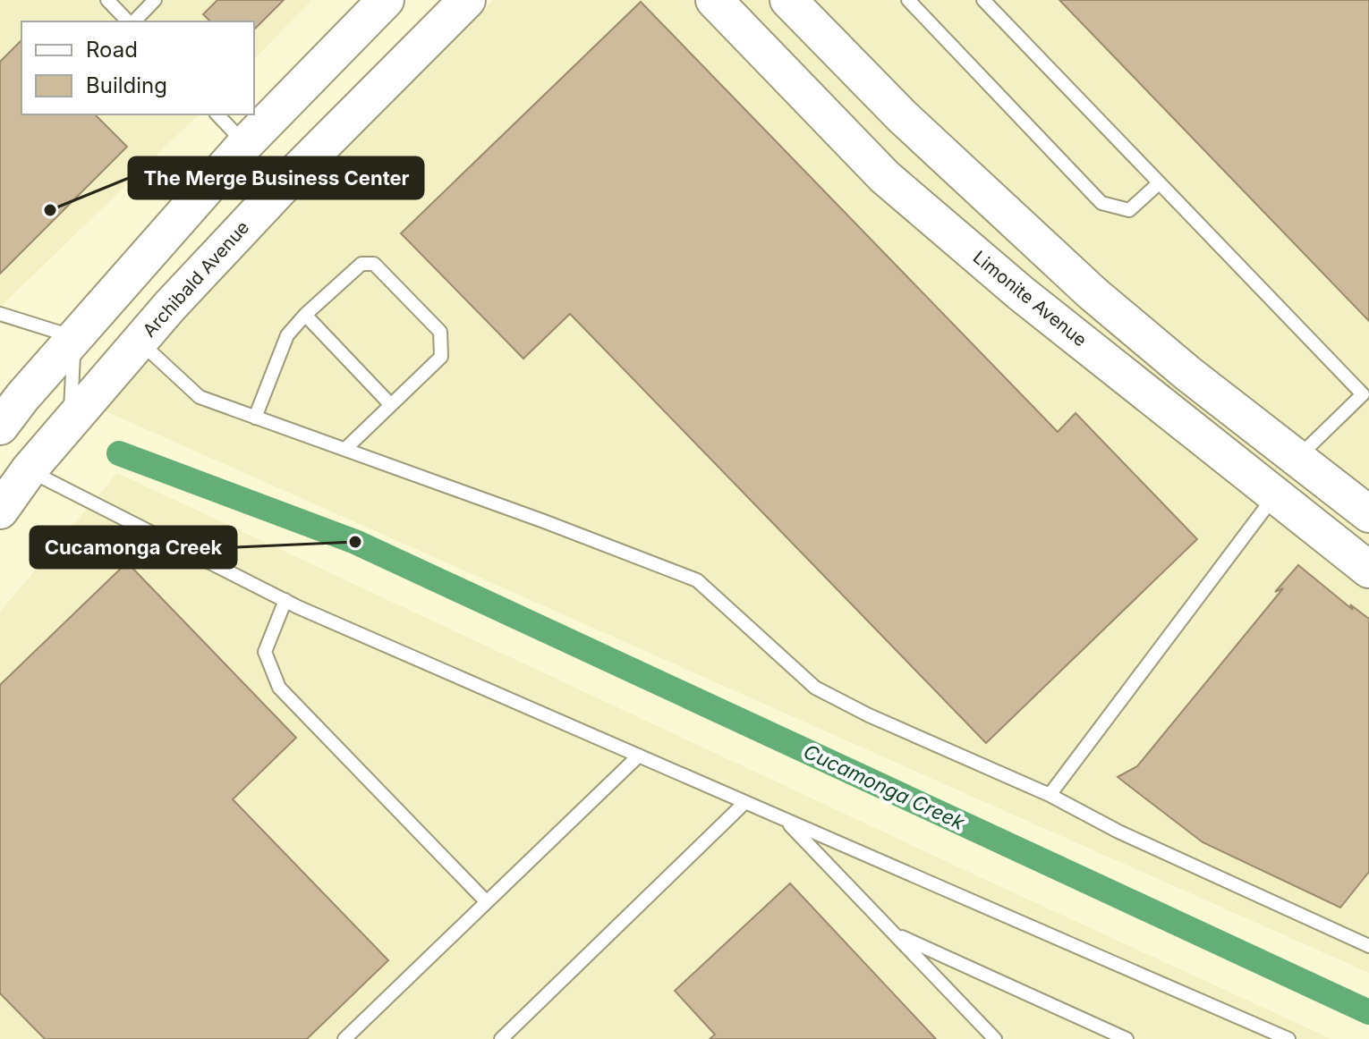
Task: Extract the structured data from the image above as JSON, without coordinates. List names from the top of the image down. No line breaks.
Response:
{"streets":{"main road":["Archibald Avenue","Limonite Avenue"]},"water":["Cucamonga Creek"],"places":["The Merge Business Center","Cucamonga Creek"],"legend":["Road","Building"]}
